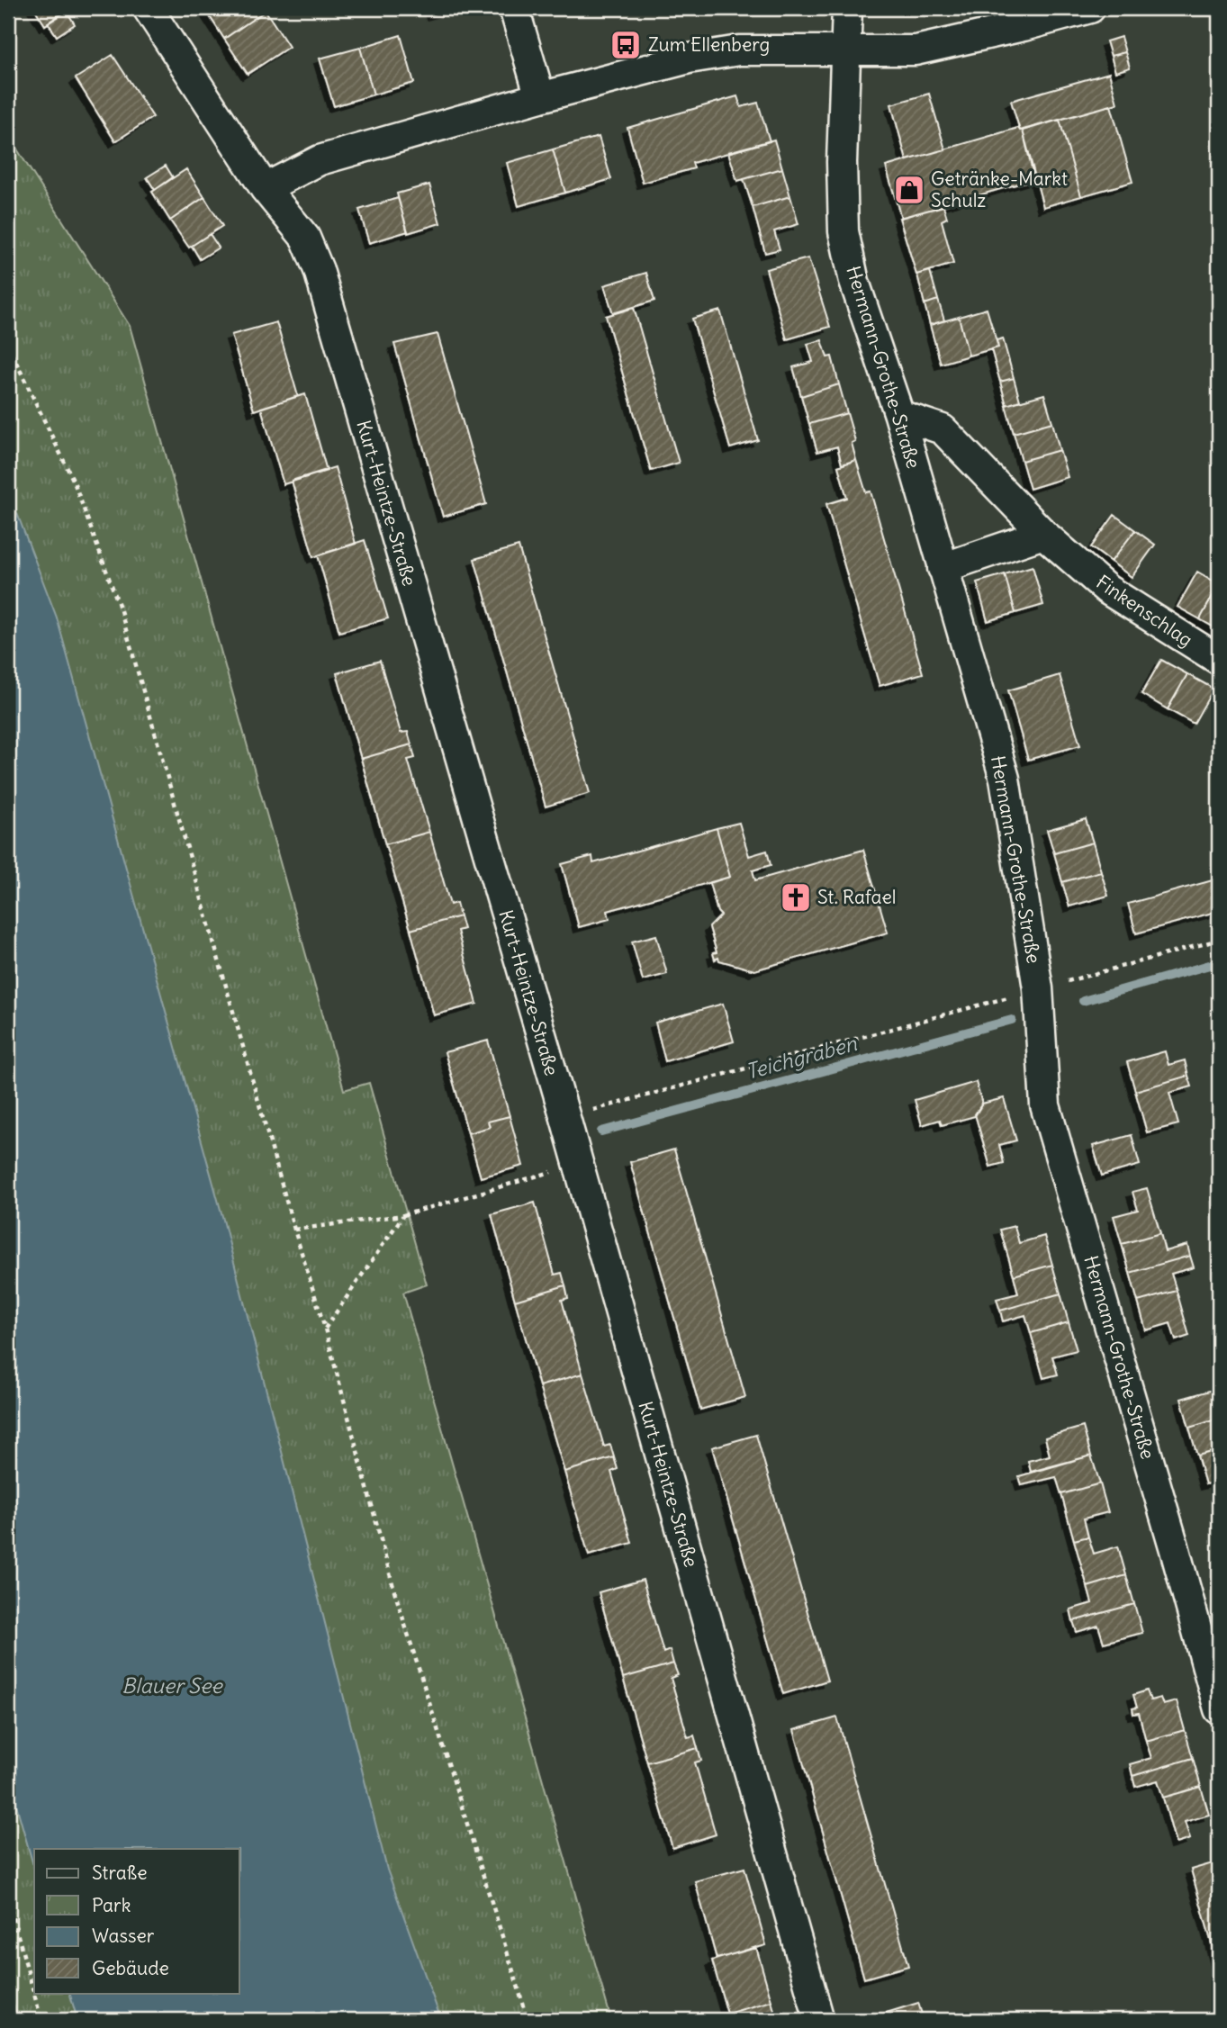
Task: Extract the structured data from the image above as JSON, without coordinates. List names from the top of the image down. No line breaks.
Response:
{"streets":{"street":["Hermann-Grothe-Straße","Kurt-Heintze-Straße","Finkenschlag"]},"crossings":[["Hermann-Grothe-Straße","Finkenschlag"]],"water":["Teichgraben","Blauer See"],"places":{"bus stop":["Zum Ellenberg"],"shop":["Getränke-Markt Schulz"],"church":["St. Rafael"]},"legend":["Straße","Park","Wasser","Gebäude"]}
